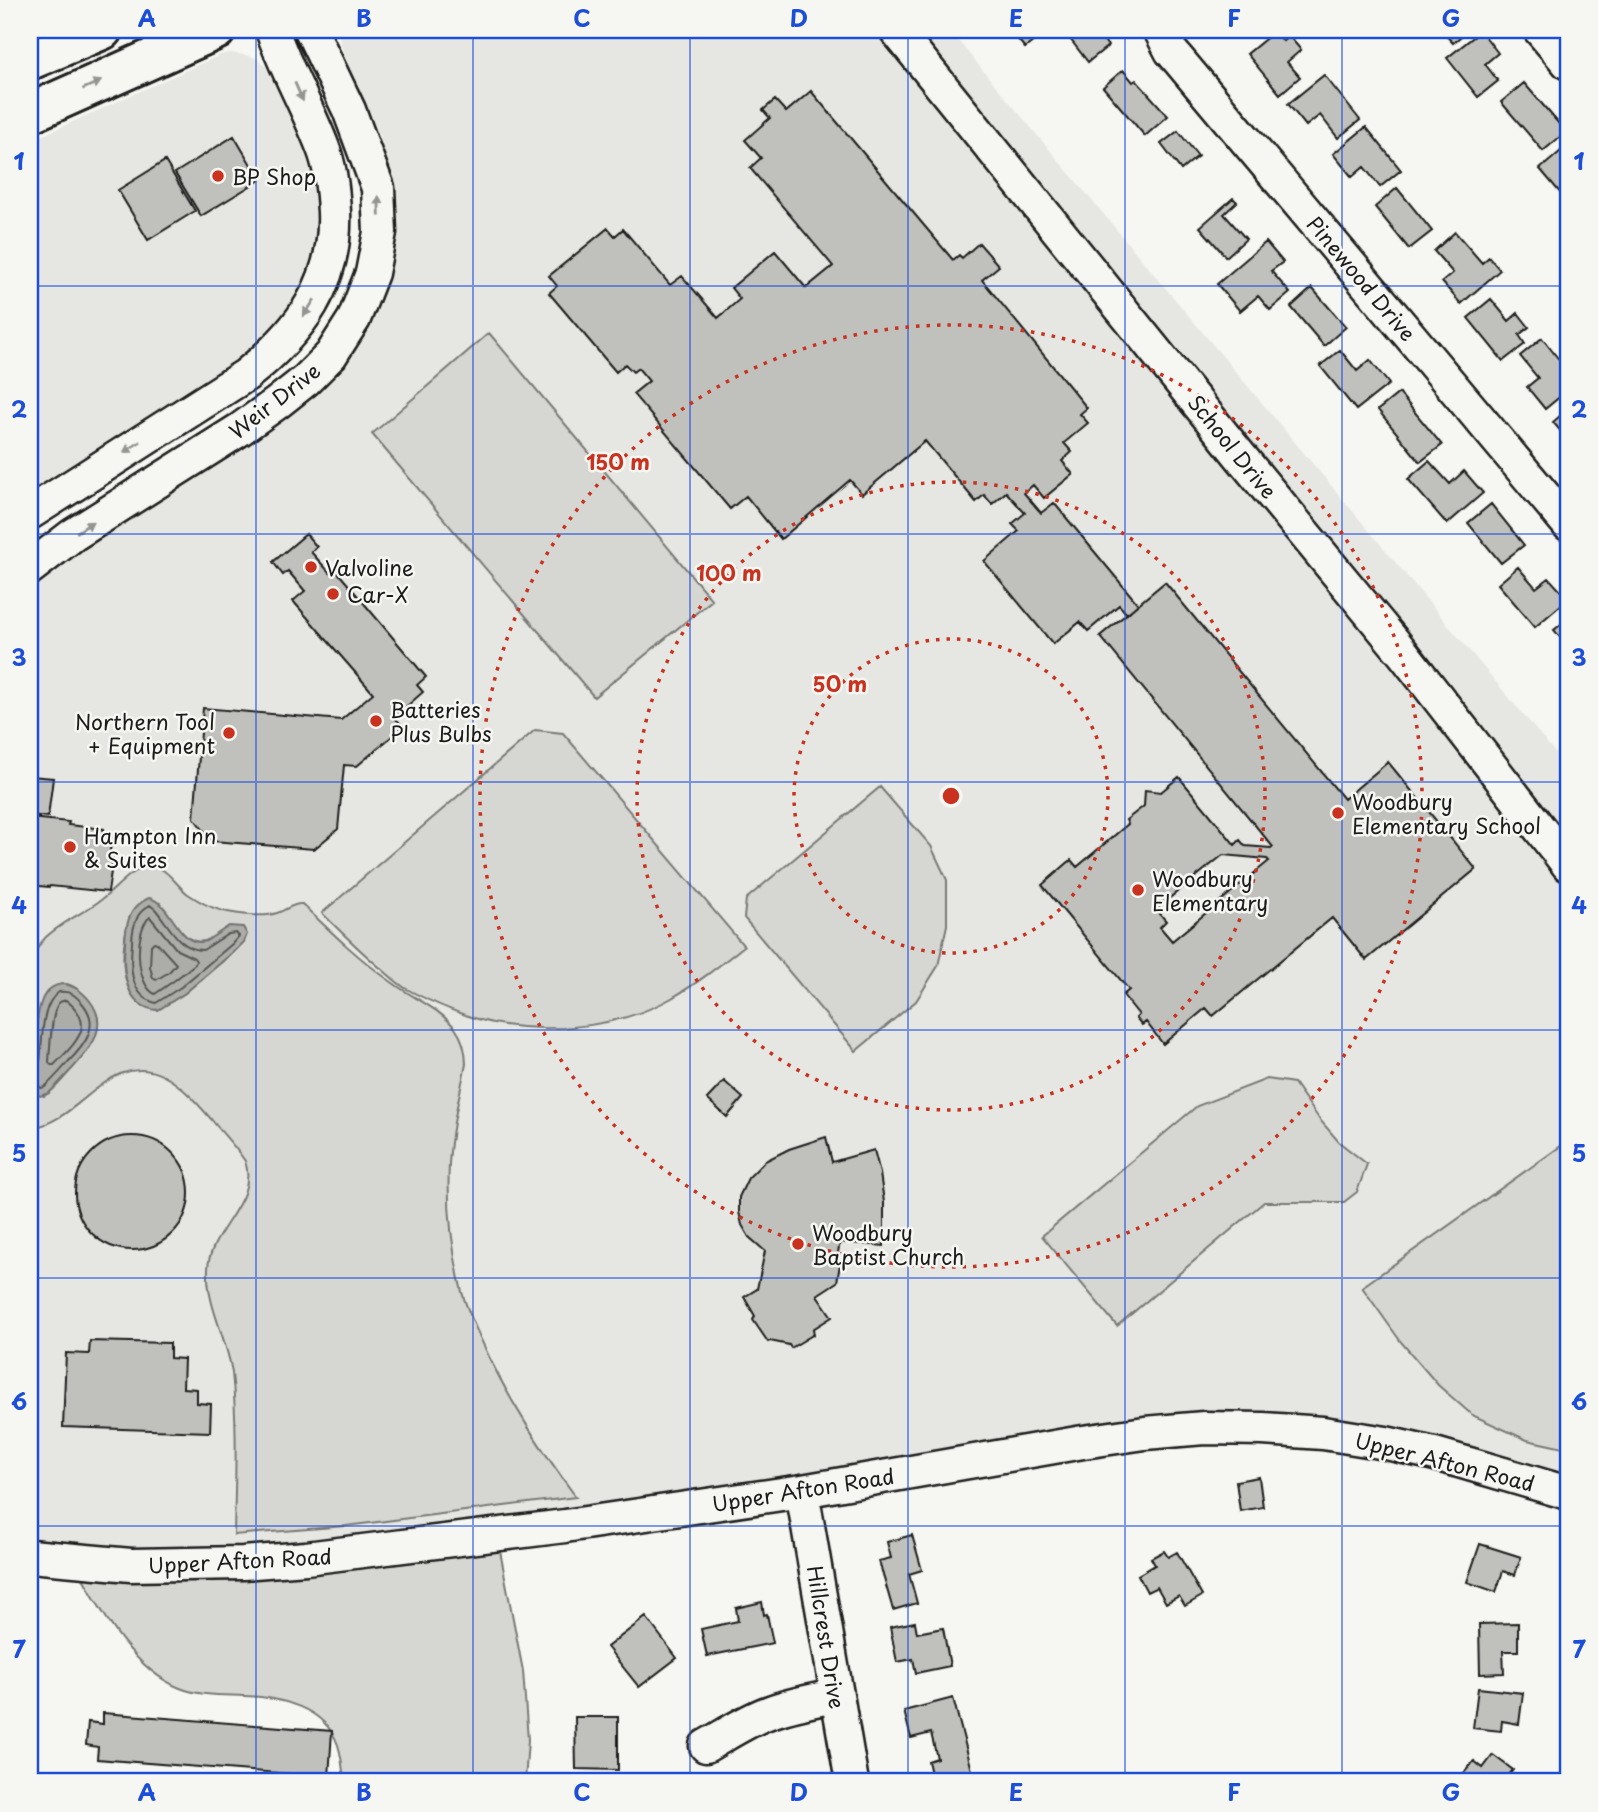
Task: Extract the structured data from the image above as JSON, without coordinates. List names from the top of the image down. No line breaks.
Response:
{"streets":{"street":["Pinewood Drive","Weir Drive","School Drive","Upper Afton Road","Hillcrest Drive"]},"crossings":[["Upper Afton Road","Hillcrest Drive"]],"places":["BP Shop","Valvoline","Car-X","Batteries Plus Bulbs","Northern Tool + Equipment","Woodbury Elementary School","Hampton Inn & Suites","Woodbury Elementary","Woodbury Baptist Church"],"grid":{"columns":["A","B","C","D","E","F","G"],"rows":["1","2","3","4","5","6","7"]},"rings":["150 m","100 m","50 m"]}
